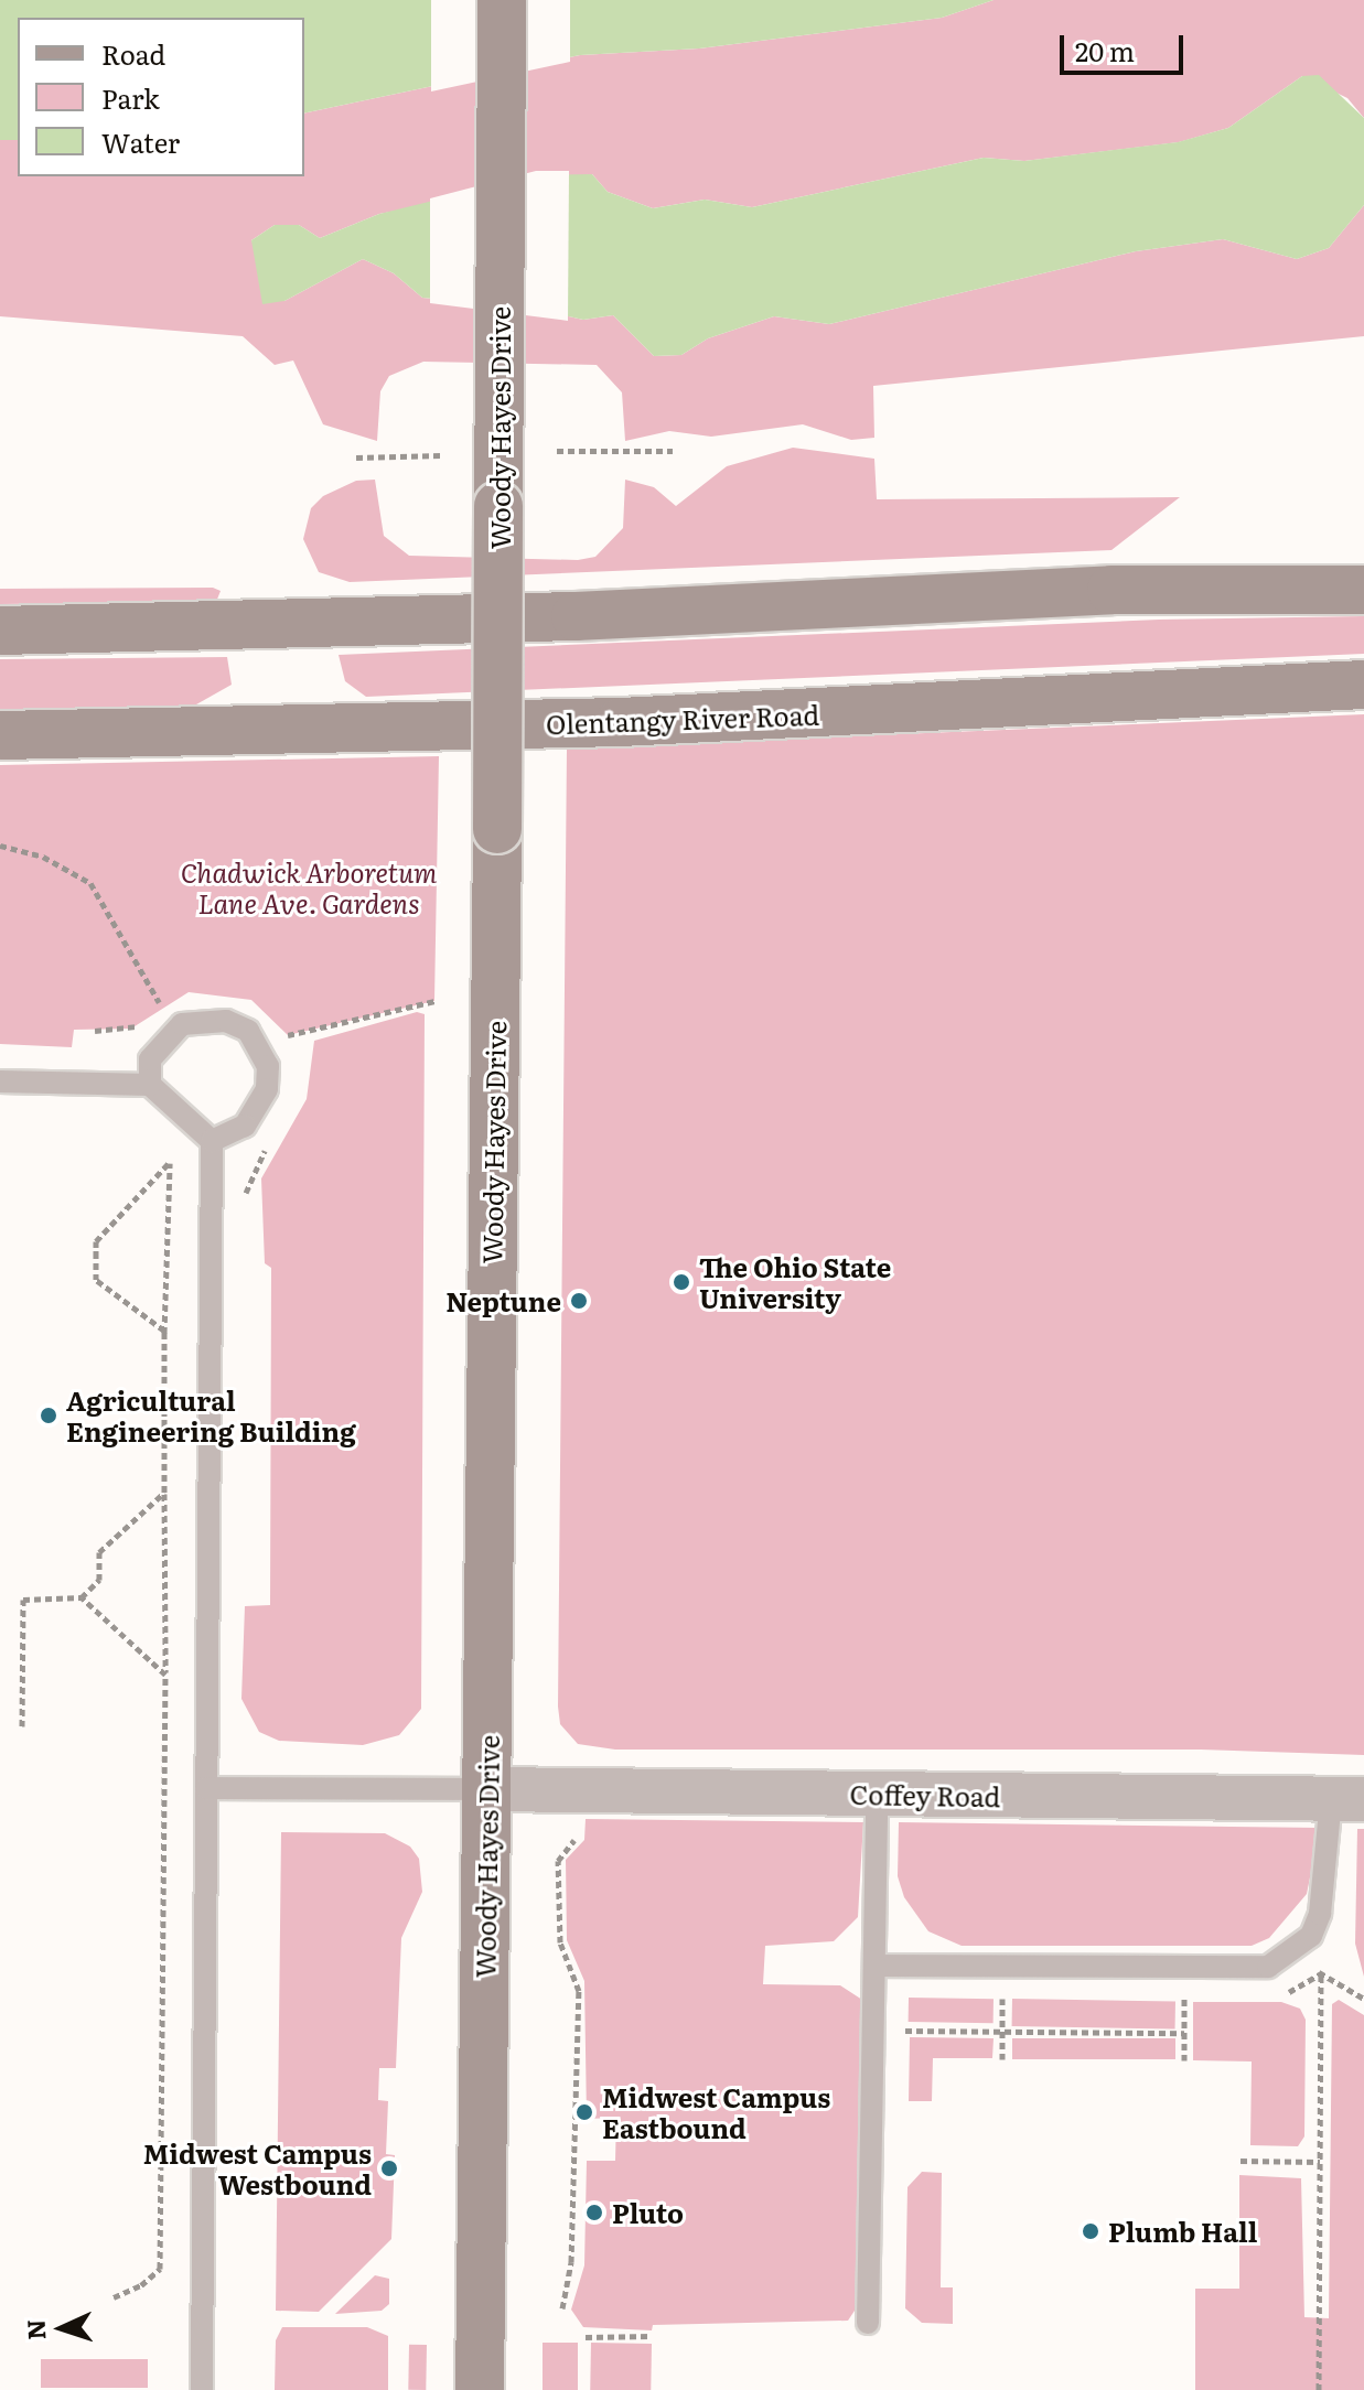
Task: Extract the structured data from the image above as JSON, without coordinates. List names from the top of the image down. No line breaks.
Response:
{"streets":{"main road":["Woody Hayes Drive","Olentangy River Road"],"street":["Coffey Road"]},"crossings":[["Woody Hayes Drive","Coffey Road"]],"parks":["Chadwick Arboretum Lane Ave. Gardens"],"places":["The Ohio State University","Neptune","Agricultural Engineering Building","Midwest Campus Eastbound","Midwest Campus Westbound","Pluto","Plumb Hall"],"legend":["Road","Park","Water"],"scale_bar":"20 m","north":"left"}
